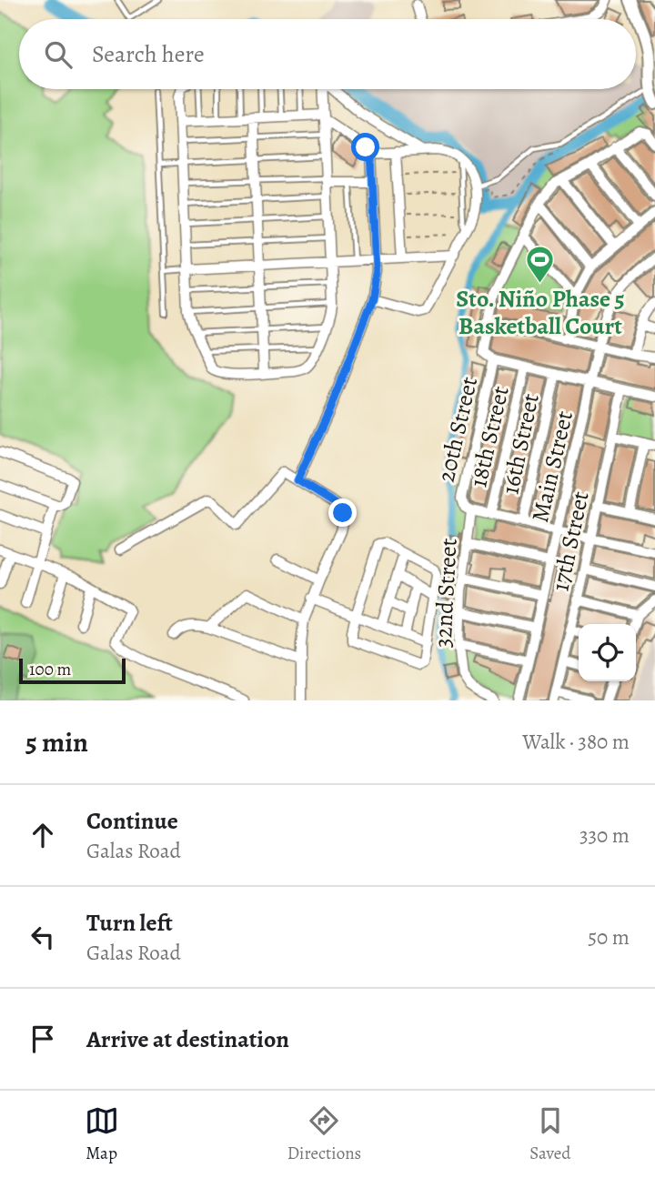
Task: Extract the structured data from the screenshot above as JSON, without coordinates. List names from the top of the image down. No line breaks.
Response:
{"streets":{"street":["20th Street","18th Street","16th Street","Main Street","17th Street","32nd Street"]},"crossings":[["20th Street","32nd Street"]],"places":{"sports":["Sto. Niño Phase 5 Basketball Court"]},"scale_bar":"100 m","page":{"search":"Search here","scale":"100 m","heading":["5 min","Walk · 380 m"],"list":[["Continue","Galas Road","330 m"],["Turn left","Galas Road","50 m"],"Arrive at destination"],"nav":["Map","Directions","Saved"]}}
